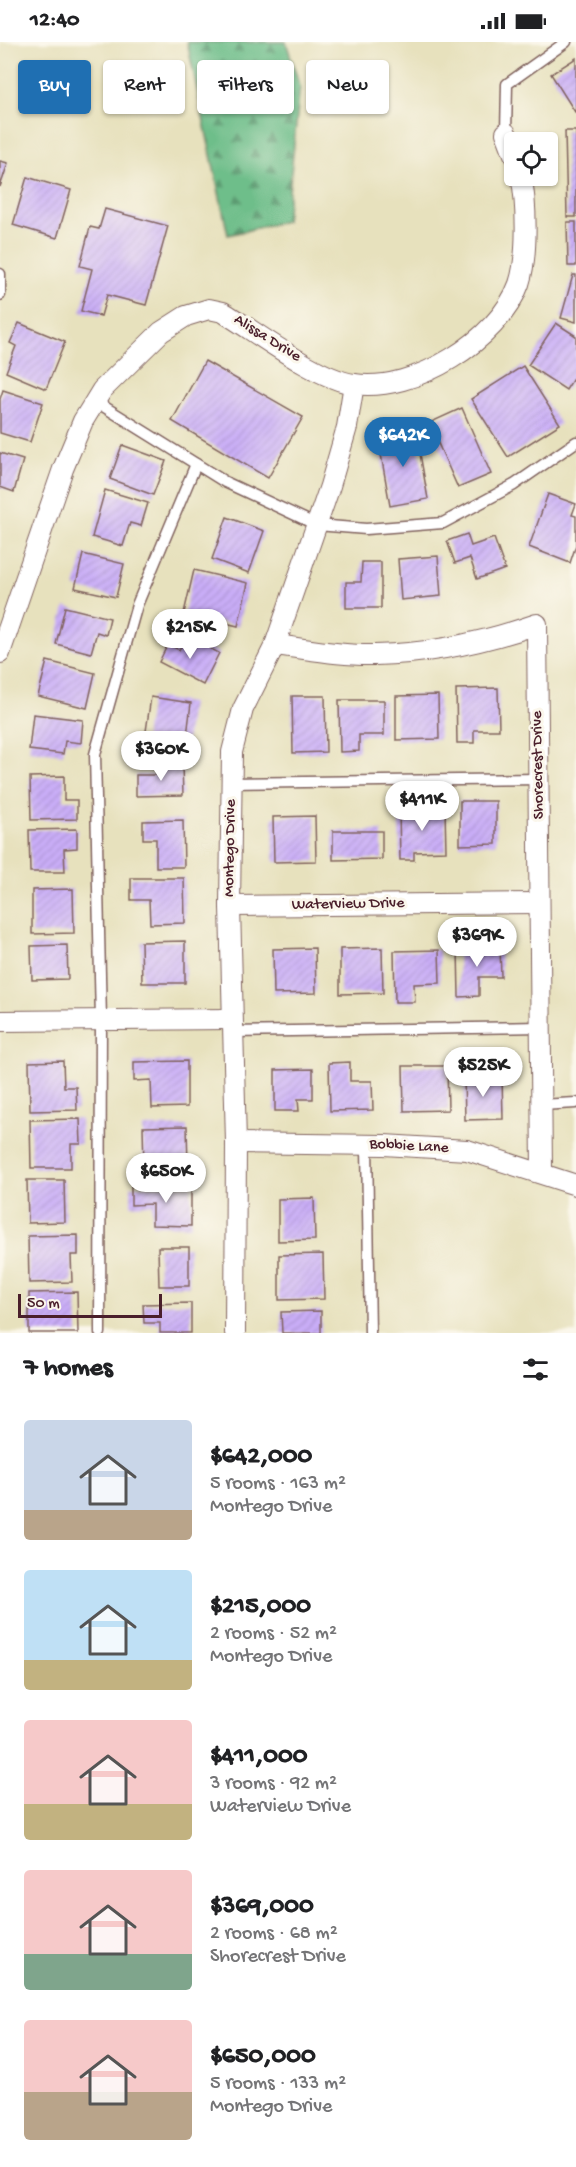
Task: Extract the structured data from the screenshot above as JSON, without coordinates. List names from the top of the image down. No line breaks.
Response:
{"streets":{"street":["Alissa Drive","Shorecrest Drive","Montego Drive","Waterview Drive","Bobbie Lane"]},"crossings":[["Alissa Drive","Montego Drive"],["Shorecrest Drive","Montego Drive"],["Shorecrest Drive","Waterview Drive"],["Shorecrest Drive","Bobbie Lane"],["Montego Drive","Waterview Drive"],["Montego Drive","Bobbie Lane"]],"scale_bar":"50 m","page":{"status":"12:40","chip":["Buy","Rent","Filters","New"],"price":["$642K","$215K","$360K","$411K","$369K","$525K","$650K"],"scale":"50 m","heading":"7 homes","list":[{"name":"$642,000","note":"5 rooms · 163 m² · Montego Drive"},{"name":"$215,000","note":"2 rooms · 52 m² · Montego Drive"},{"name":"$411,000","note":"3 rooms · 92 m² · Waterview Drive"},{"name":"$369,000","note":"2 rooms · 68 m² · Shorecrest Drive"},{"name":"$650,000","note":"5 rooms · 133 m² · Montego Drive"}]}}
